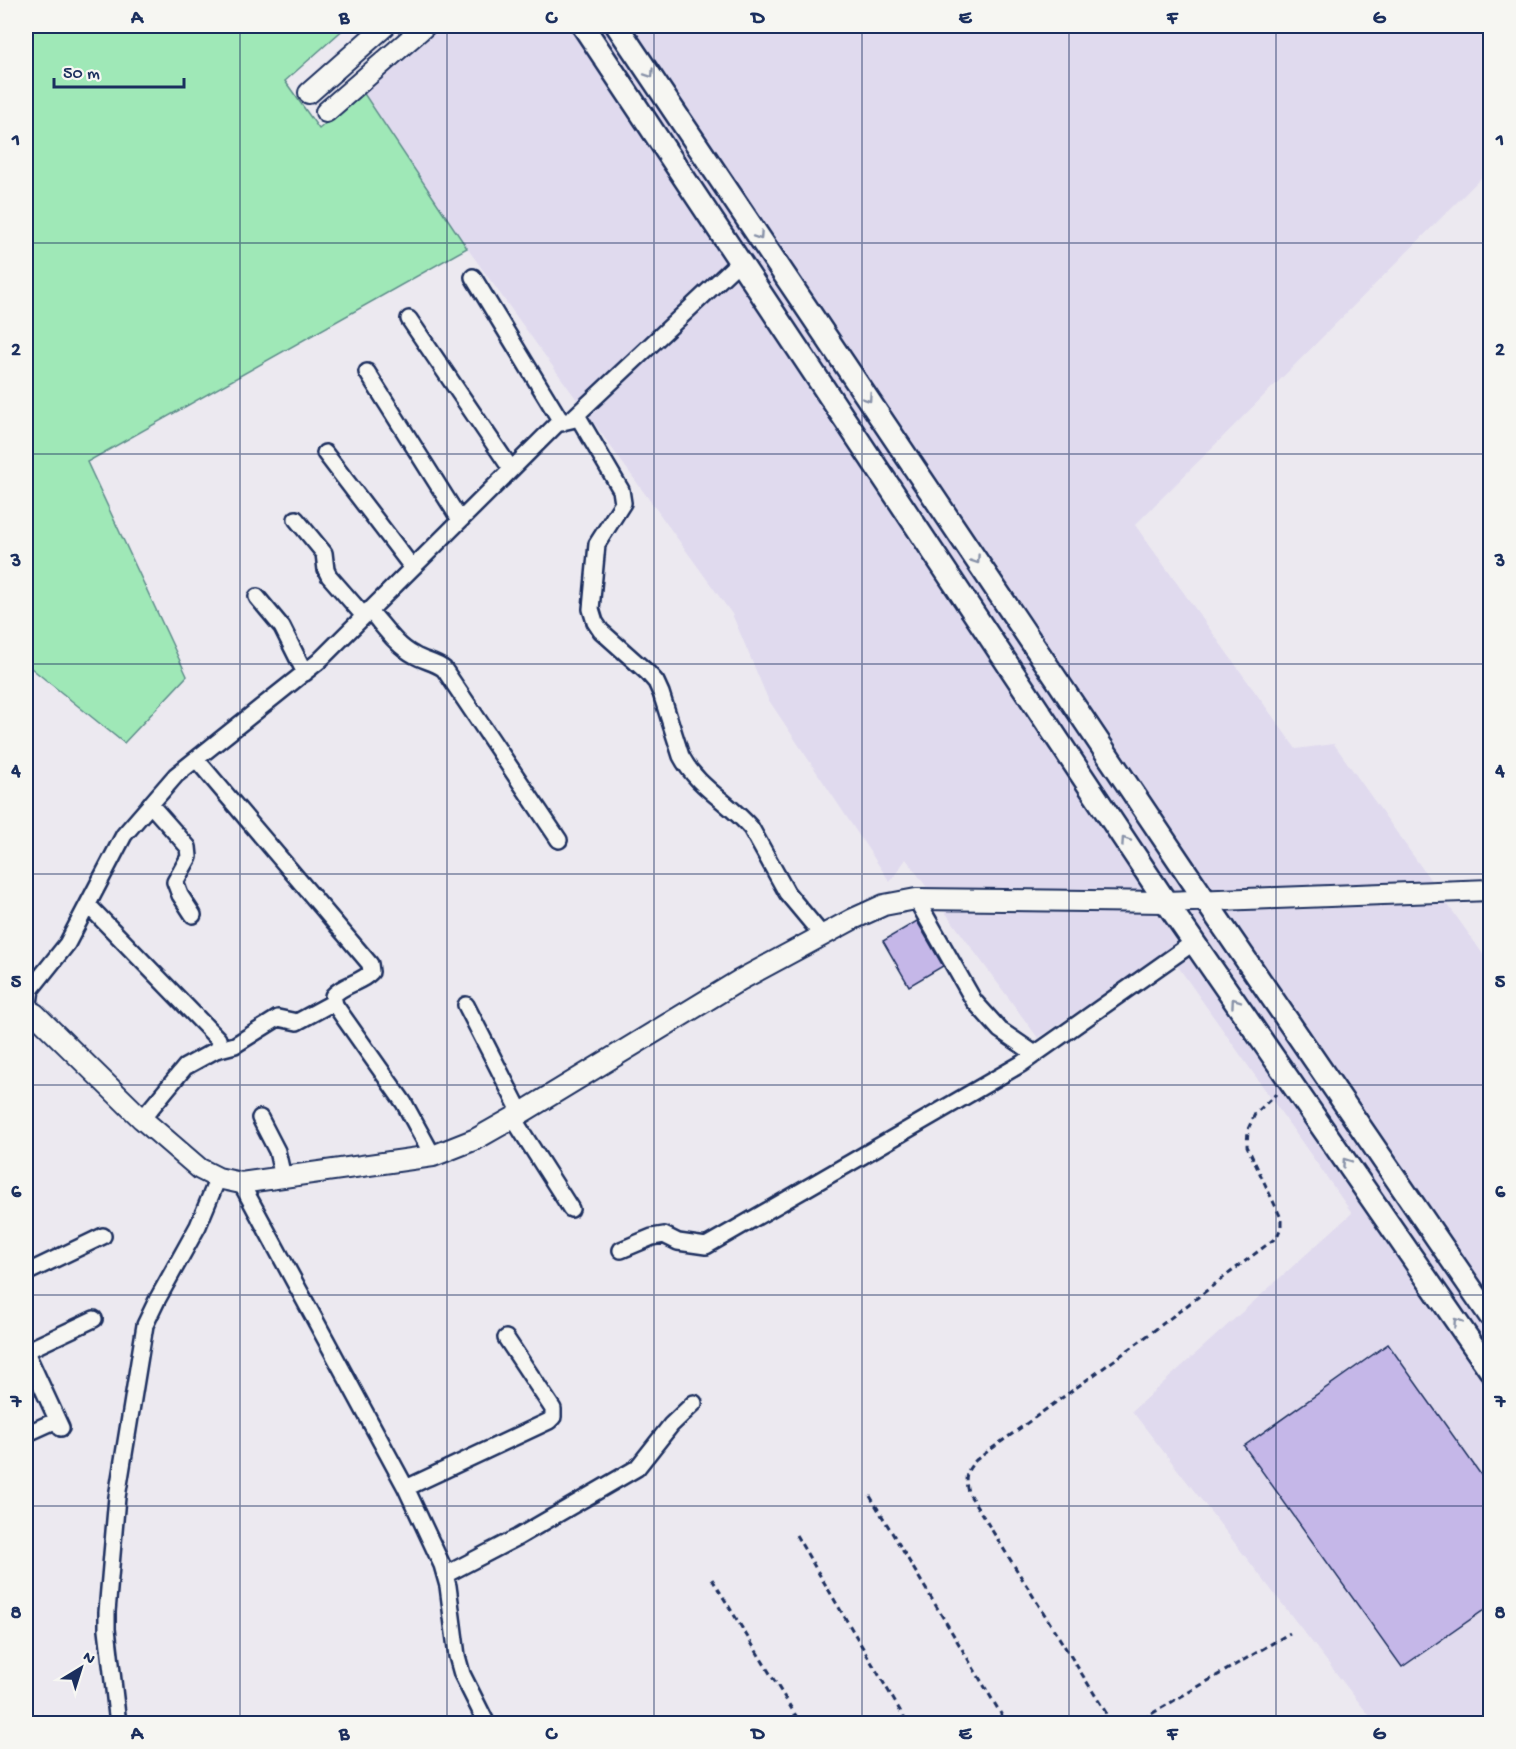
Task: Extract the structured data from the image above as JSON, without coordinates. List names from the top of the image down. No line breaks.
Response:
{"scale_bar":"50 m","north":"top right","grid":{"columns":["A","B","C","D","E","F","G"],"rows":["1","2","3","4","5","6","7","8"]}}
